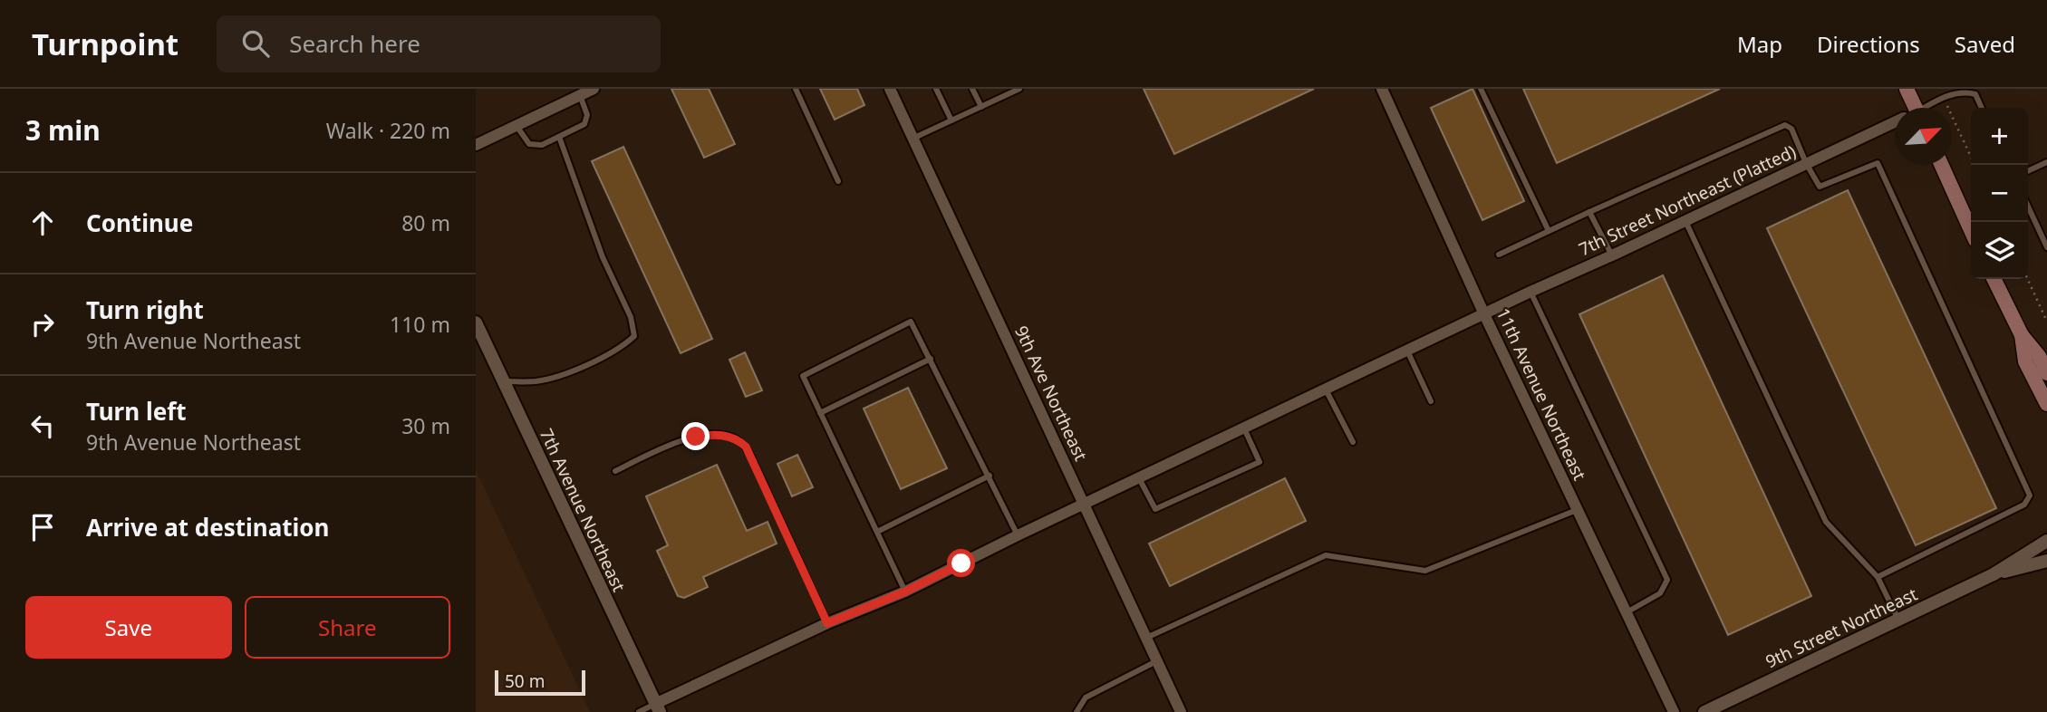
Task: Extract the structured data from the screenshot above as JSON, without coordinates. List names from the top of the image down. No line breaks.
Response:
{"streets":{"street":["7th Street Northeast (Platted)","9th Ave Northeast","11th Avenue Northeast","7th Avenue Northeast","9th Street Northeast"]},"crossings":[["7th Street Northeast (Platted)","9th Ave Northeast"],["7th Street Northeast (Platted)","11th Avenue Northeast"],["7th Street Northeast (Platted)","7th Avenue Northeast"]],"scale_bar":"50 m","north":"top right","page":{"header":"Turnpoint","search":"Search here","nav":["Map","Directions","Saved"],"heading":["3 min","Walk · 220 m"],"map_buttons":["+","−"],"list":[["Continue","80 m"],["Turn right","9th Avenue Northeast","110 m"],["Turn left","9th Avenue Northeast","30 m"],"Arrive at destination"],"buttons":["Save","Share"],"scale":"50 m"}}
